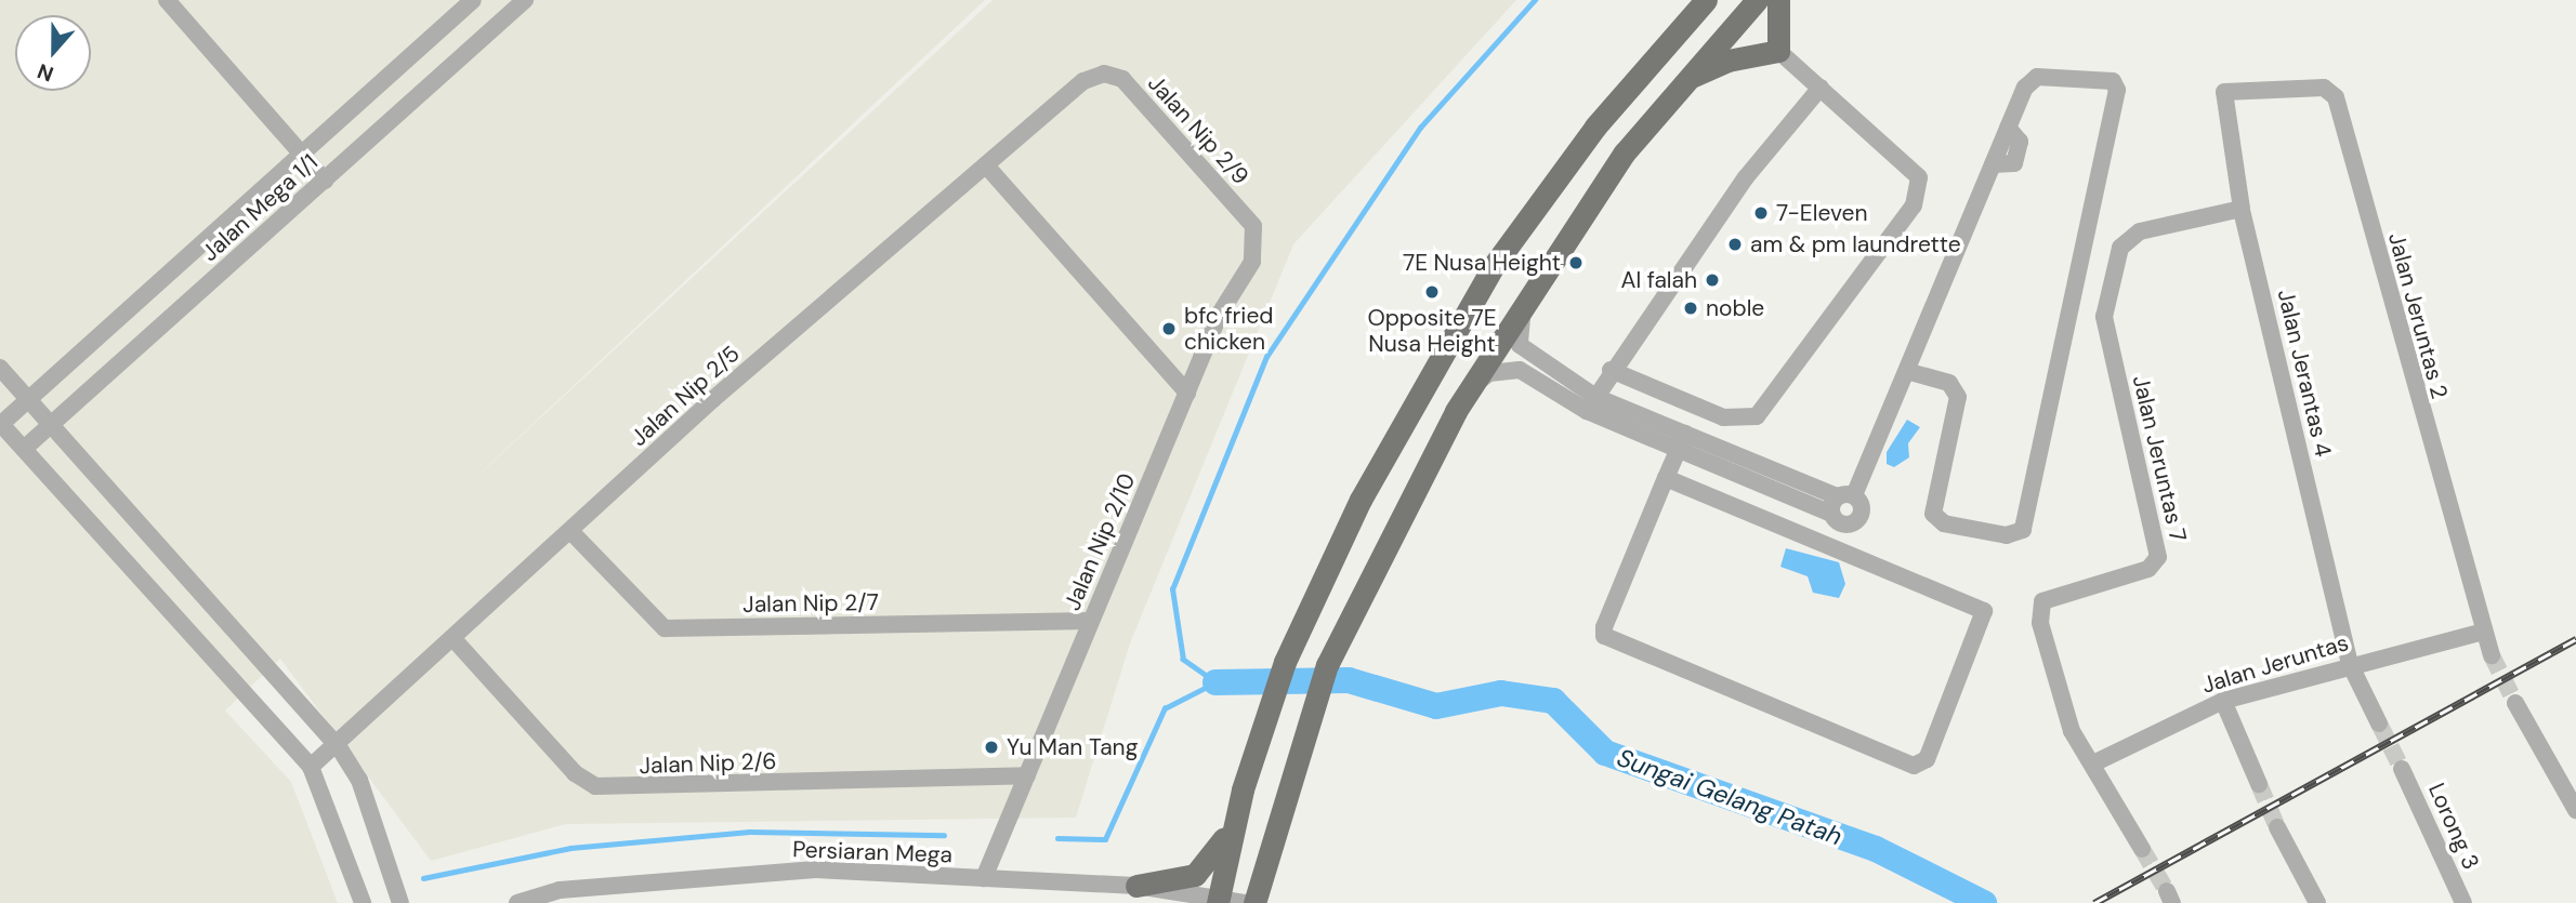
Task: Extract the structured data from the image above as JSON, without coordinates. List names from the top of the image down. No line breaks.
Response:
{"streets":{"street":["Jalan Nip 2/9","Jalan Mega 1/1","Jalan Jeruntas 2","Jalan Jerantas 4","Jalan Nip 2/5","Jalan Jeruntas 7","Jalan Nip 2/10","Jalan Nip 2/7","Jalan Jeruntas","Jalan Nip 2/6","Lorong 3","Persiaran Mega"]},"crossings":[["Jalan Nip 2/9","Jalan Nip 2/5"],["Jalan Nip 2/9","Jalan Nip 2/10"],["Jalan Jeruntas 2","Jalan Jerantas 4"],["Jalan Jeruntas 2","Jalan Jeruntas"],["Jalan Jerantas 4","Jalan Jeruntas 7"],["Jalan Jerantas 4","Jalan Jeruntas"],["Jalan Nip 2/5","Jalan Nip 2/7"],["Jalan Nip 2/5","Jalan Nip 2/6"],["Jalan Jeruntas 7","Jalan Jeruntas"],["Jalan Nip 2/10","Jalan Nip 2/7"],["Jalan Nip 2/10","Jalan Nip 2/6"],["Jalan Nip 2/10","Persiaran Mega"]],"water":["Sungai Gelang Patah"],"places":["7-Eleven","am & pm laundrette","7E Nusa Height","Al falah","Opposite 7E Nusa Height","noble","bfc fried chicken","Yu Man Tang"],"north":"bottom"}
